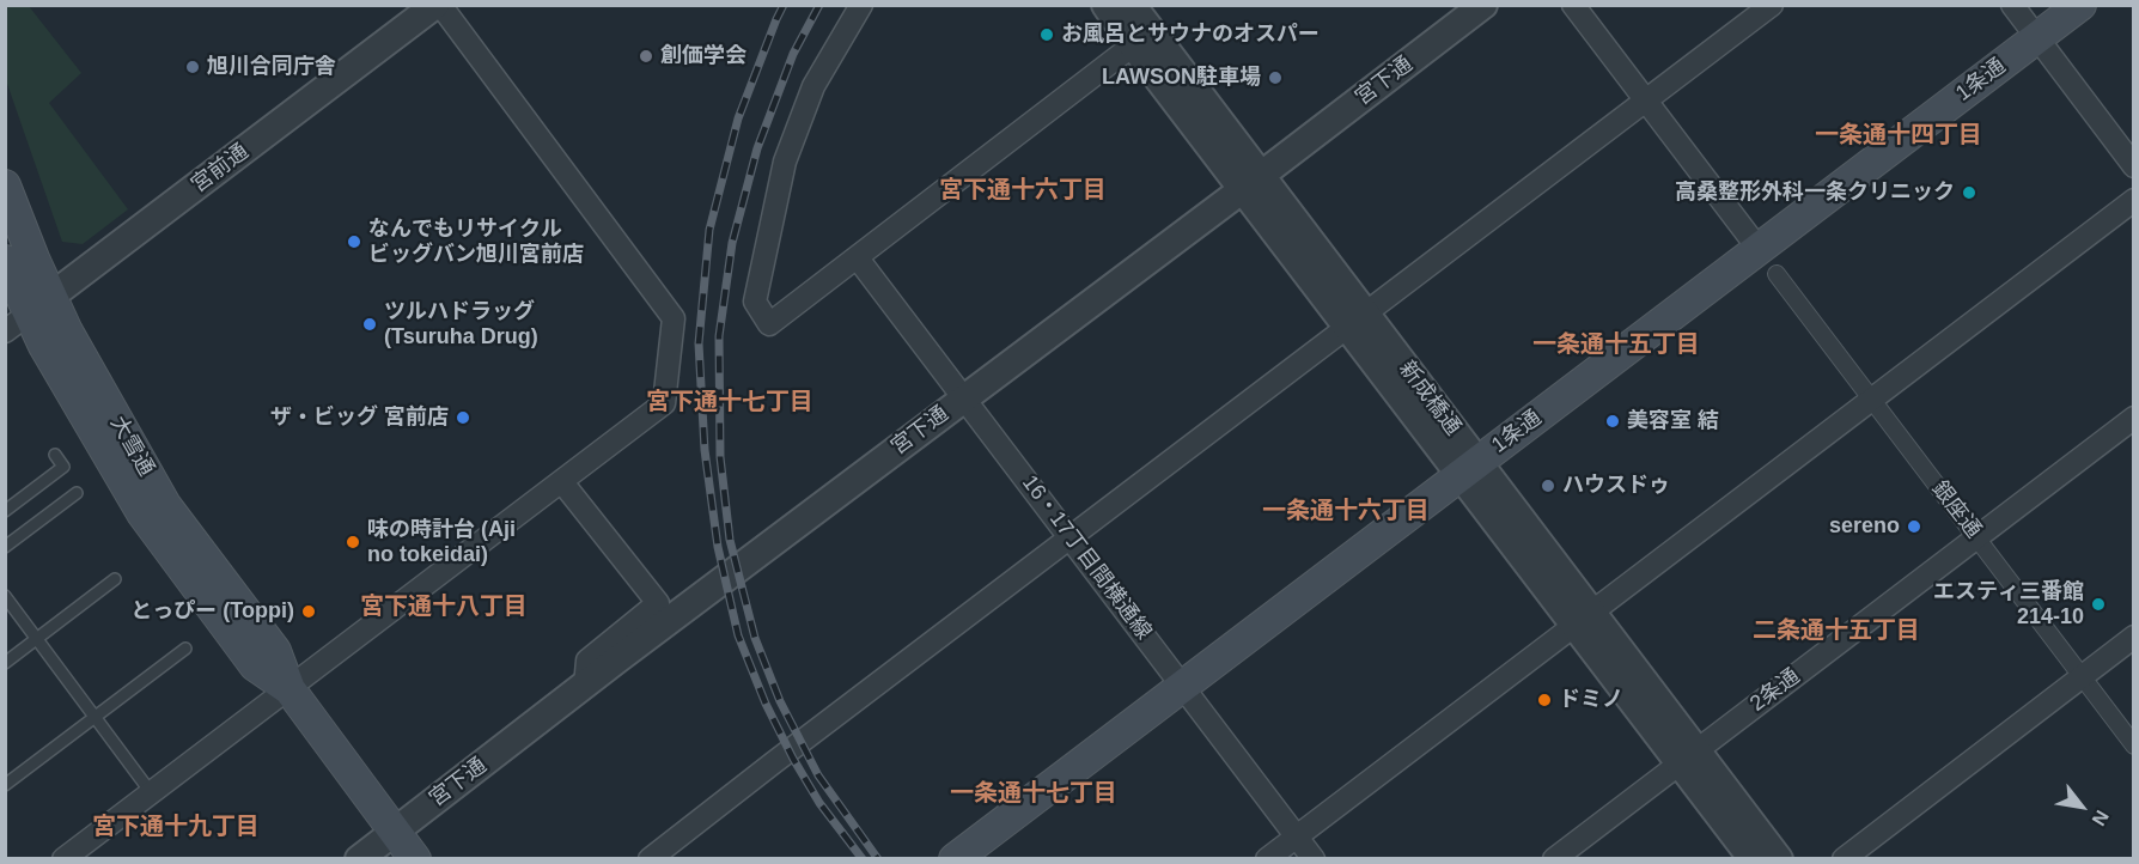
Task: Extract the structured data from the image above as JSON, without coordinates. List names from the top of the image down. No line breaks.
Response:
{"streets":{"main road":["1条通","大雪通"],"street":["宮下通","宮前通","新成橋通","銀座通","16・17丁目間横通線","2条通"]},"crossings":[["1条通","新成橋通"],["1条通","16・17丁目間横通線"],["宮下通","新成橋通"],["宮下通","大雪通"],["宮下通","16・17丁目間横通線"],["宮前通","大雪通"],["新成橋通","2条通"],["銀座通","2条通"]],"districts":["一条通十四丁目","宮下通十六丁目","一条通十五丁目","宮下通十七丁目","一条通十六丁目","宮下通十八丁目","二条通十五丁目","一条通十七丁目","宮下通十九丁目"],"places":["お風呂とサウナのオスパー","創価学会","旭川合同庁舎","LAWSON駐車場","高桑整形外科一条クリニック","なんでもリサイクル ビッグバン旭川宮前店","ツルハドラッグ (Tsuruha Drug)","ザ・ビッグ 宮前店","美容室 結","ハウスドゥ","sereno","味の時計台 (Aji no tokeidai)","エスティ三番館 214-10","とっぴー (Toppi)","ドミノ"],"north":"bottom right"}
